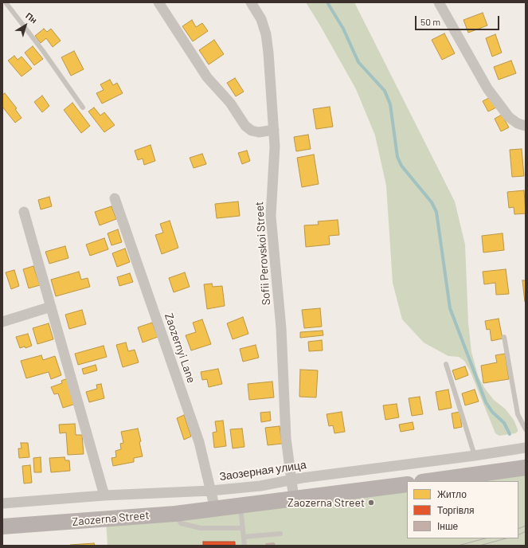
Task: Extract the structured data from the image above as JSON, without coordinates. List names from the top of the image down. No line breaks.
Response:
{"streets":{"main road":["Zaozerna Street"],"street":["Sofii Perovskoi Street","Zaozernyi Lane","Заозерная улица"]},"crossings":[["Sofii Perovskoi Street","Заозерная улица"],["Sofii Perovskoi Street","Zaozerna Street"],["Zaozernyi Lane","Заозерная улица"],["Zaozernyi Lane","Zaozerna Street"]],"places":["Zaozerna Street"],"legend":["Житло","Торгівля","Інше"],"scale_bar":"50 m","north":"top right"}
